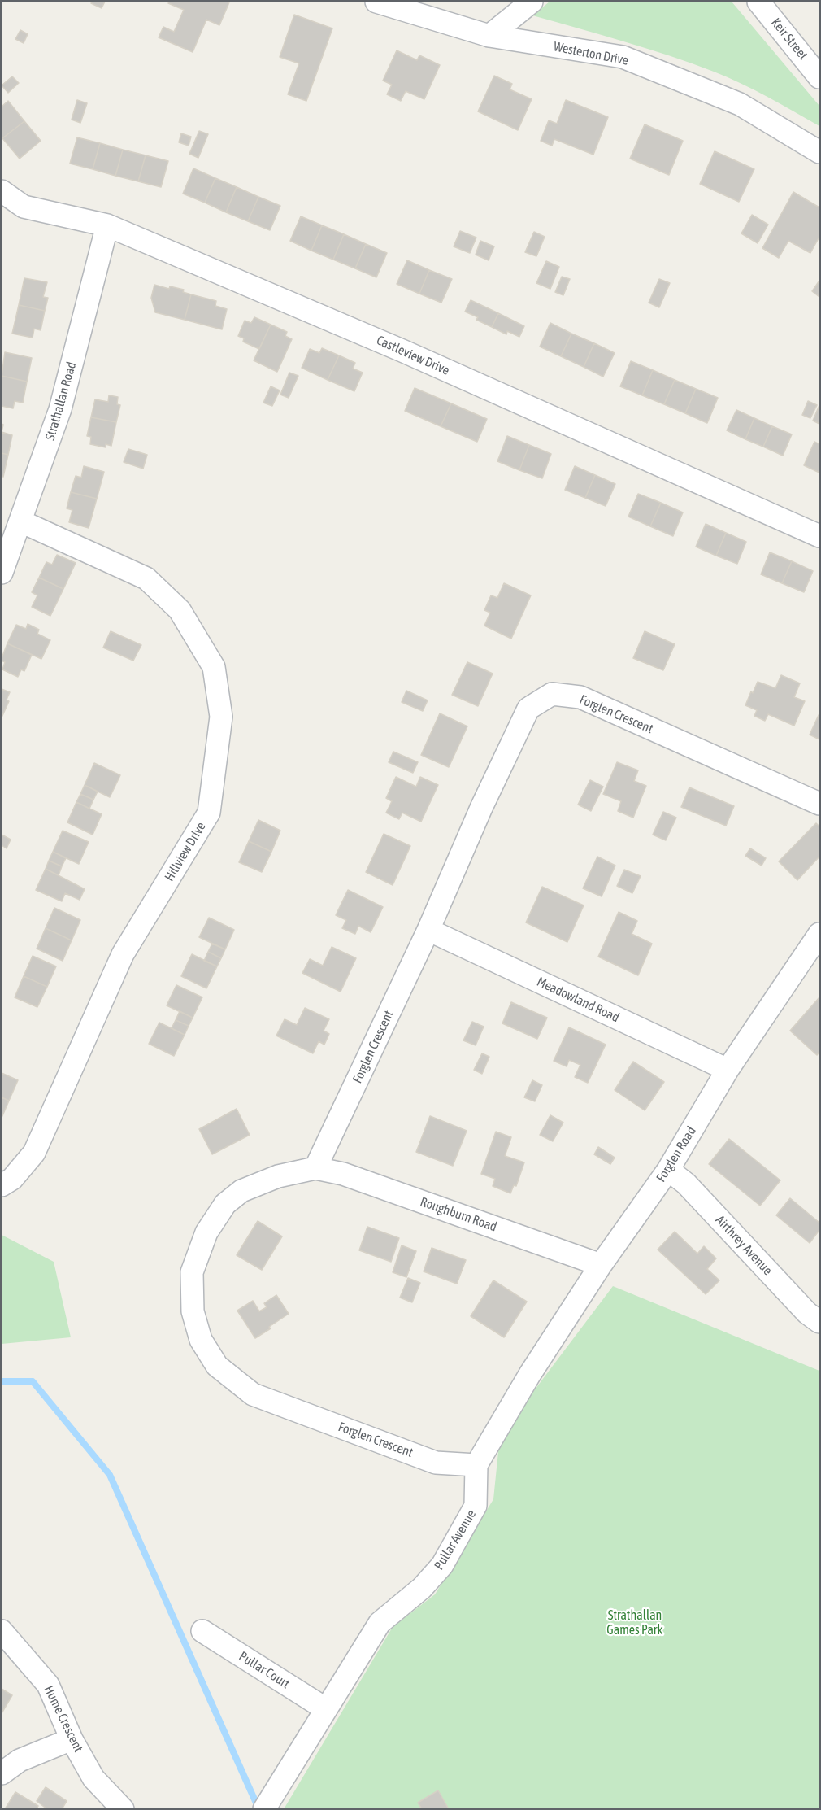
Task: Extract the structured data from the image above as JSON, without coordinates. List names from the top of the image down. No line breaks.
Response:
{"streets":{"street":["Keir Street","Westerton Drive","Castleview Drive","Strathallan Road","Forglen Crescent","Hillview Drive","Meadowland Road","Forglen Road","Roughburn Road","Airthrey Avenue","Pullar Avenue","Pullar Court","Hume Crescent"]},"crossings":[["Castleview Drive","Strathallan Road"],["Strathallan Road","Hillview Drive"],["Forglen Crescent","Meadowland Road"],["Forglen Crescent","Roughburn Road"],["Forglen Crescent","Pullar Avenue"],["Meadowland Road","Forglen Road"],["Forglen Road","Roughburn Road"],["Forglen Road","Airthrey Avenue"],["Forglen Road","Pullar Avenue"],["Pullar Avenue","Pullar Court"]],"parks":["Strathallan Games Park"]}
